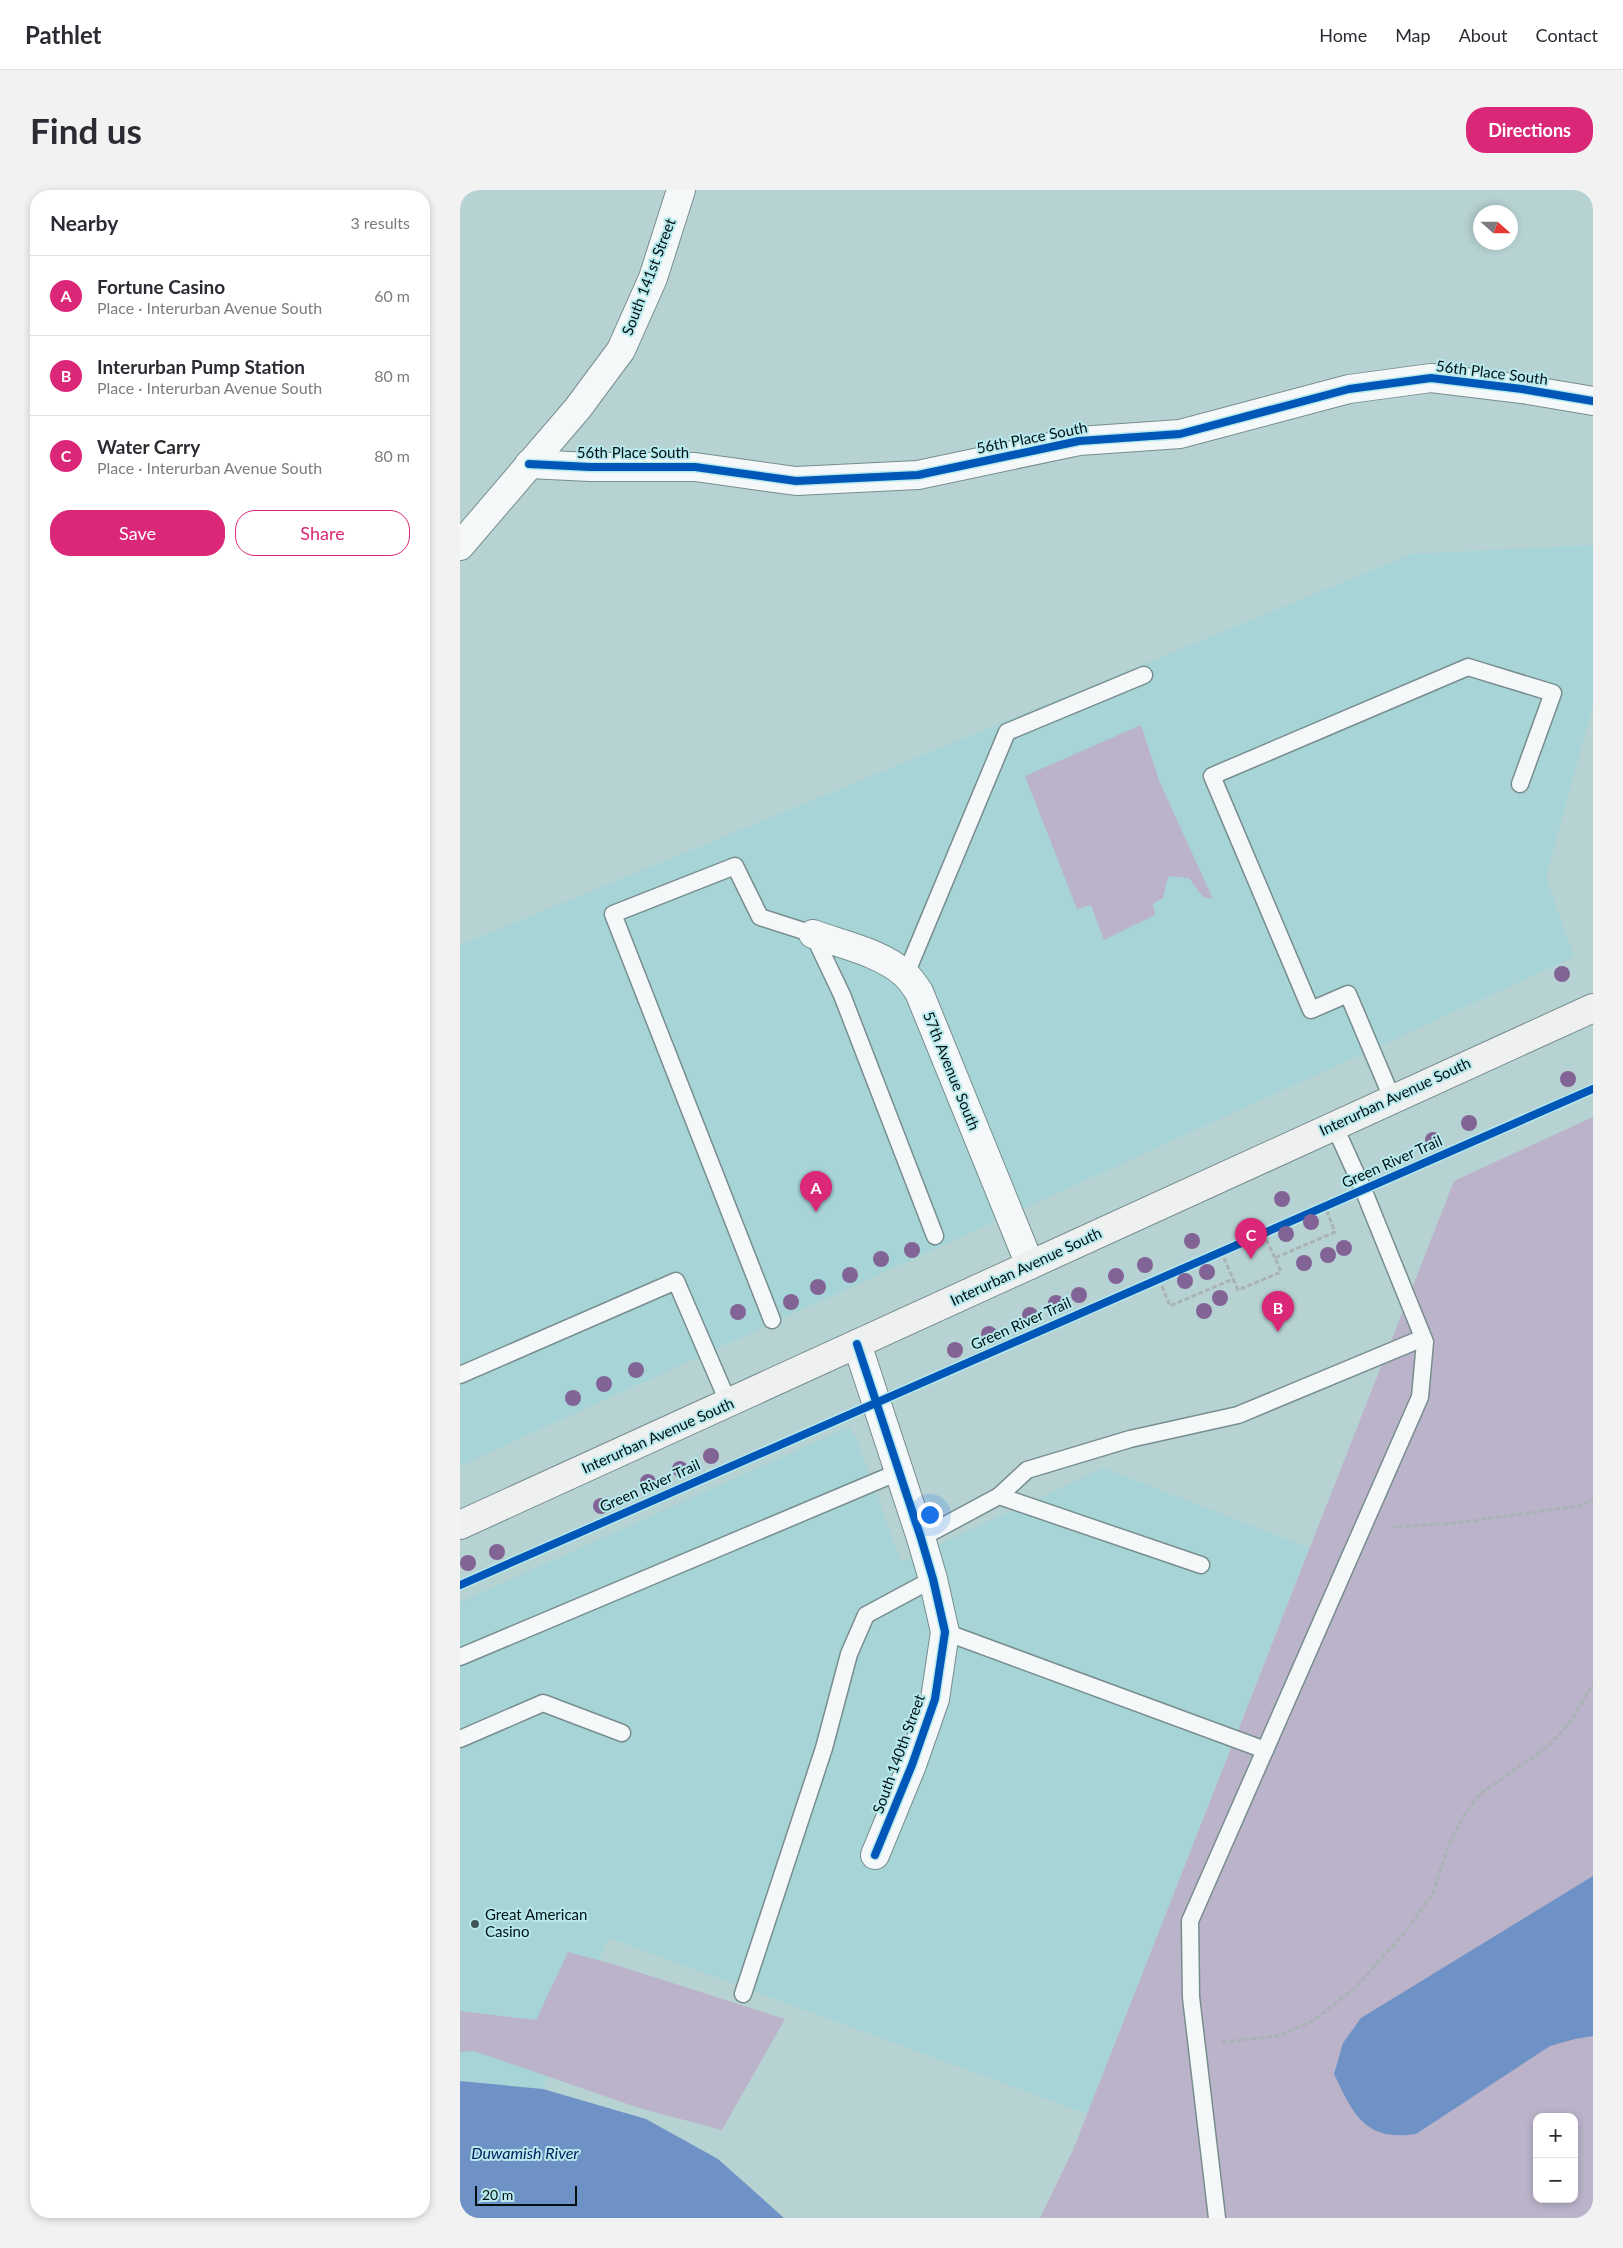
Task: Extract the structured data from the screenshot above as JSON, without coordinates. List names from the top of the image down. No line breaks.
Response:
{"streets":{"main road":["Interurban Avenue South"],"street":["South 141st Street","56th Place South","57th Avenue South","South 140th Street"],"cycle path":["Green River Trail"]},"crossings":[["South 141st Street","56th Place South"],["57th Avenue South","Interurban Avenue South"],["Interurban Avenue South","South 140th Street"]],"water":["Duwamish River"],"places":["Great American Casino"],"scale_bar":"20 m","north":"right","page":{"header":"Pathlet","nav":["Home","Map","About","Contact"],"buttons":["Directions",["Save","Share"]],"title":"Find us","heading":["Nearby","3 results"],"list":[{"mark":"A","name":"Fortune Casino","note":"Place · Interurban Avenue South","value":"60 m"},{"mark":"B","name":"Interurban Pump Station","note":"Place · Interurban Avenue South","value":"80 m"},{"mark":"C","name":"Water Carry","note":"Place · Interurban Avenue South","value":"80 m"}],"pins":["A","C","B"],"map_buttons":["+","−"],"scale":"20 m"}}
